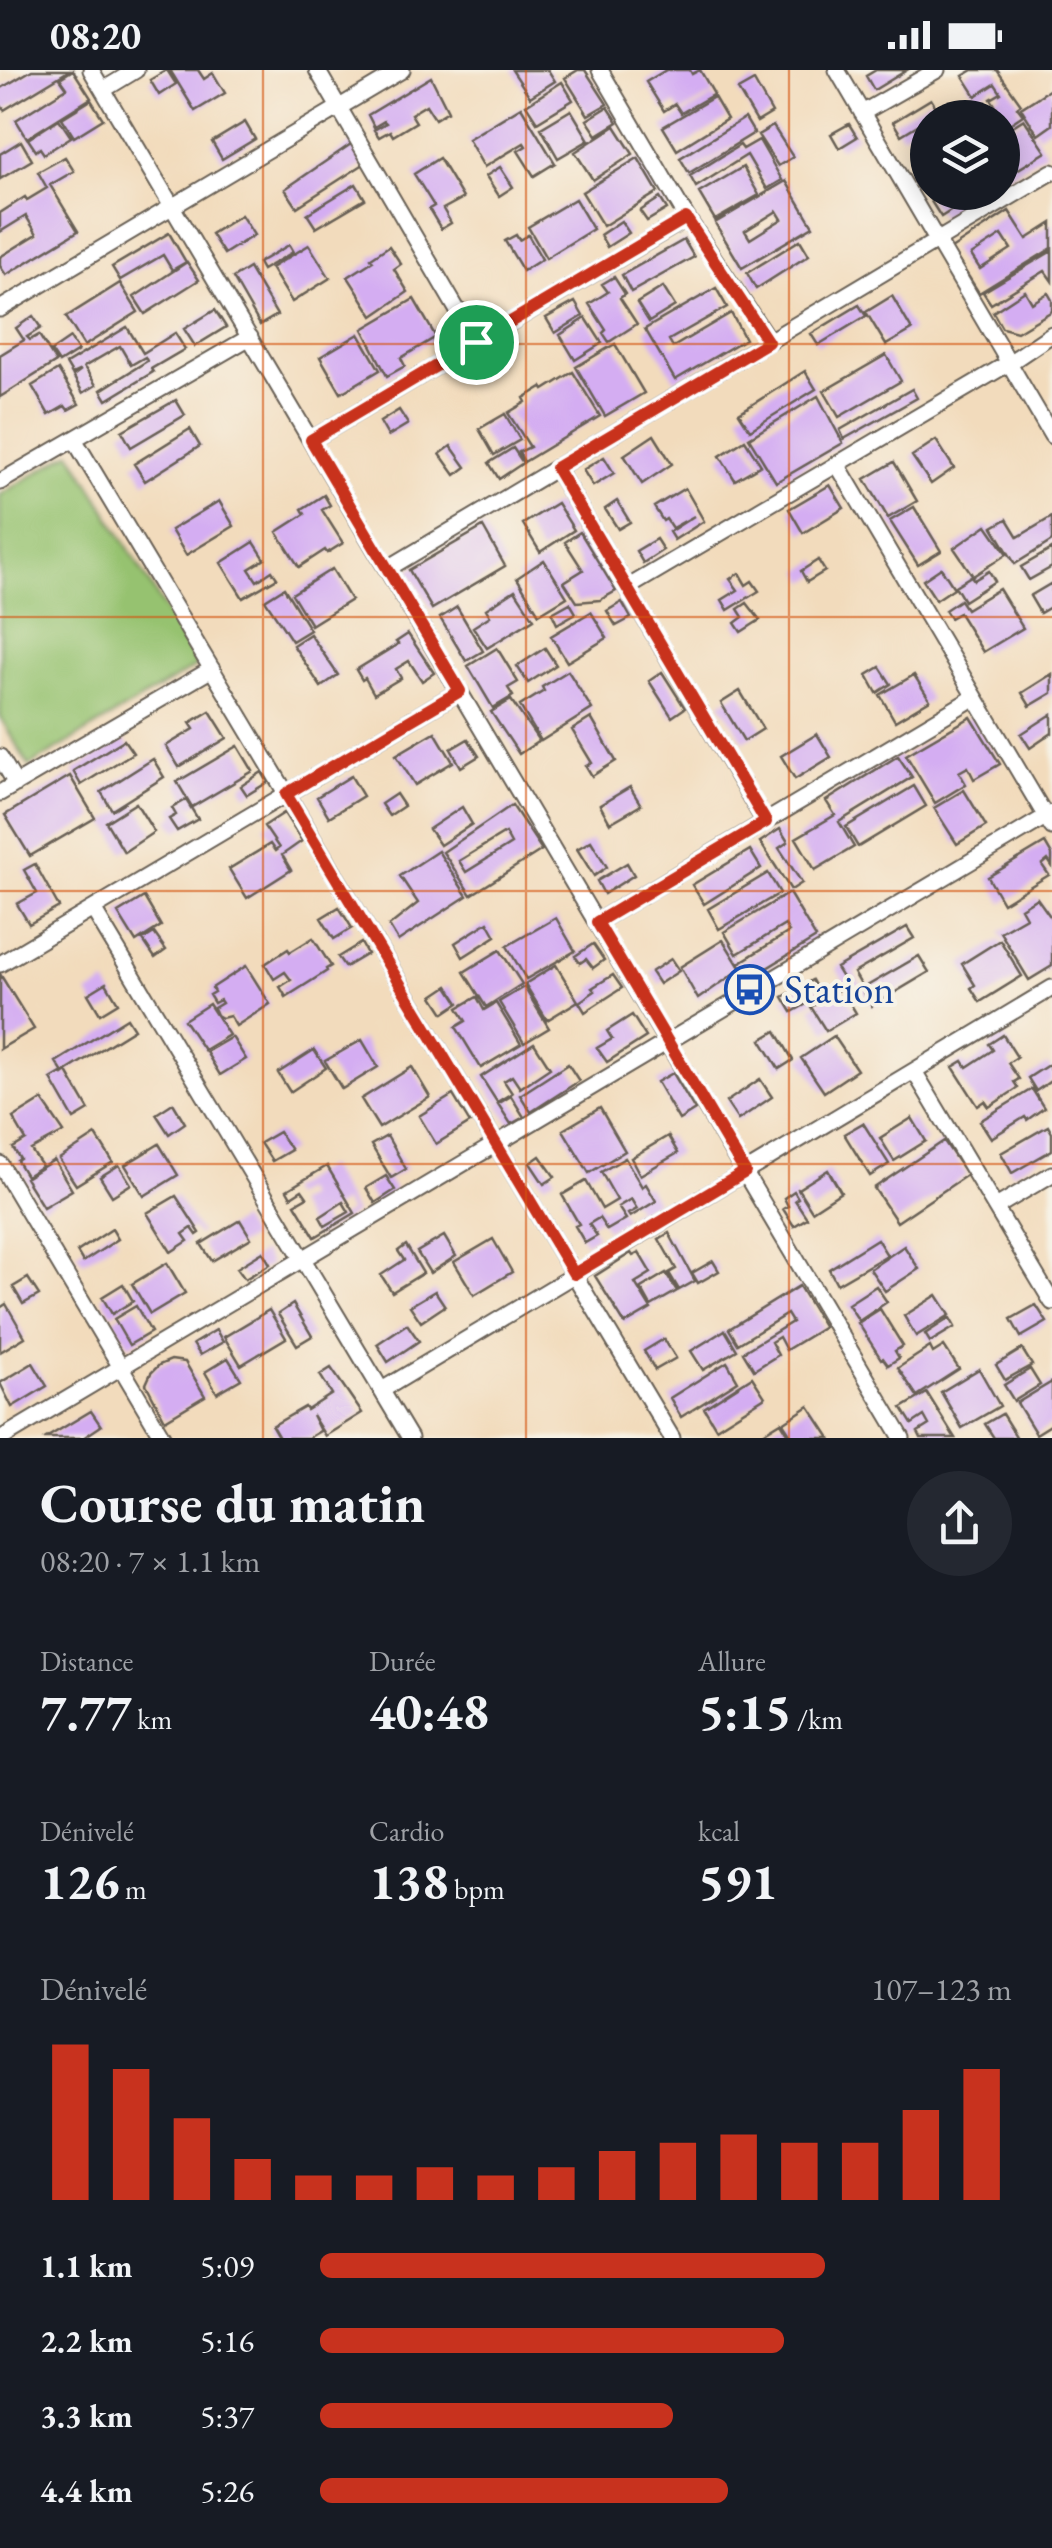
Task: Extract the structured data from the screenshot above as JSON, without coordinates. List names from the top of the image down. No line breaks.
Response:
{"places":{"bus stop":["Station"]},"page":{"status":"08:20","heading":["Course du matin","08:20 · 7 × 1.1 km"],"stats":[["Distance","7.77 km"],["Durée","40:48"],["Allure","5:15 /km"],["Dénivelé","126 m"],["Cardio","138 bpm"],["kcal","591"]],"chart":["Dénivelé","107–123 m"],"list":[{"name":"1.1 km","note":"5:09"},{"name":"2.2 km","note":"5:16"},{"name":"3.3 km","note":"5:37"},{"name":"4.4 km","note":"5:26"}]}}
